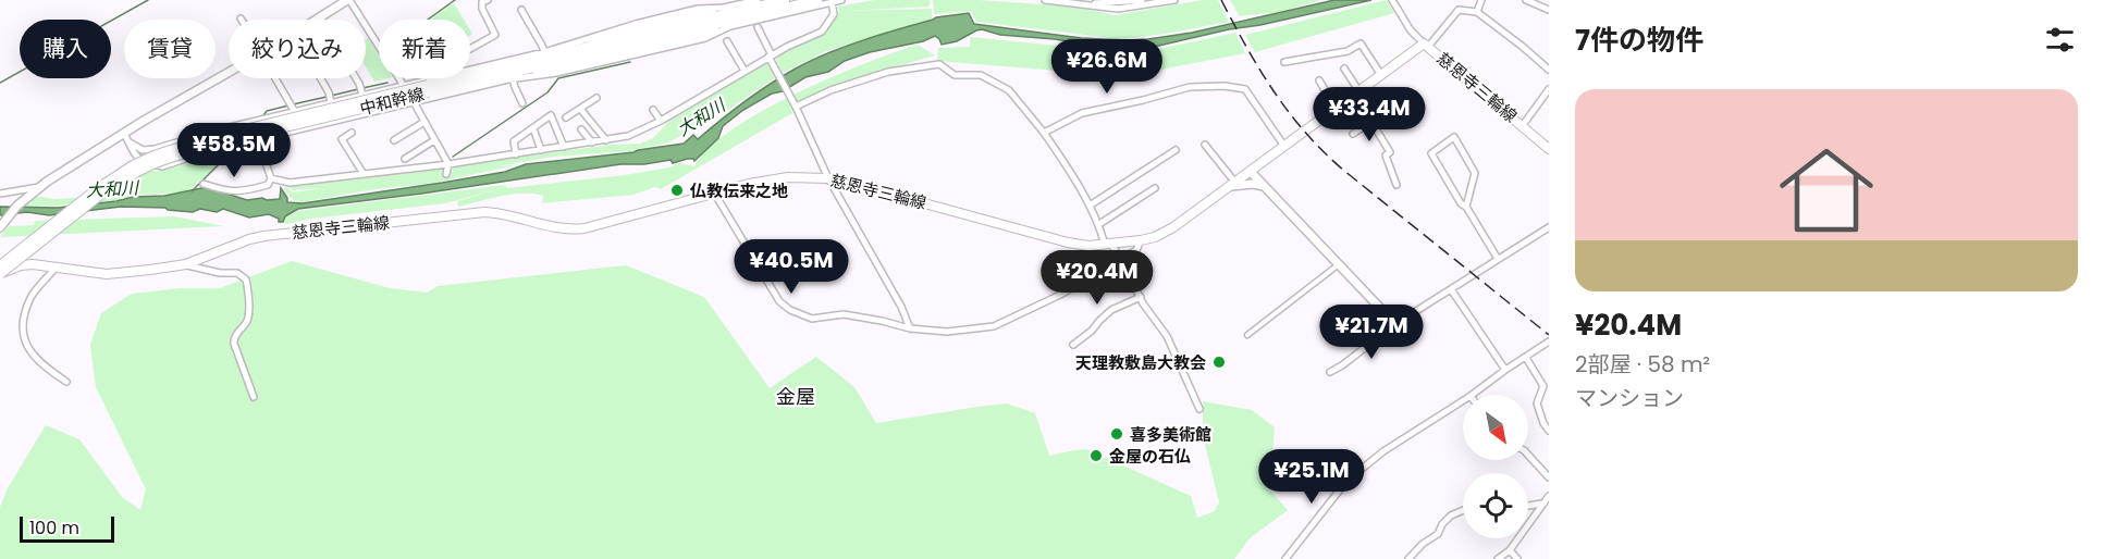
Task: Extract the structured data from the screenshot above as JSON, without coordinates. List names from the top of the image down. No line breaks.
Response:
{"streets":{"main road":["慈恩寺三輪線","中和幹線"]},"crossings":[["慈恩寺三輪線","中和幹線"]],"districts":["金屋"],"water":["大和川"],"places":["仏教伝来之地","天理教敷島大教会","喜多美術館","金屋の石仏"],"scale_bar":"100 m","north":"bottom right","page":{"heading":"7件の物件","chip":["購入","賃貸","絞り込み","新着"],"price":["¥26.6M","¥33.4M","¥58.5M","¥40.5M","¥20.4M","¥21.7M","¥25.1M"],"list":[{"name":"¥20.4M","note":"2部屋 · 58 m² · マンション"}],"scale":"100 m"}}
